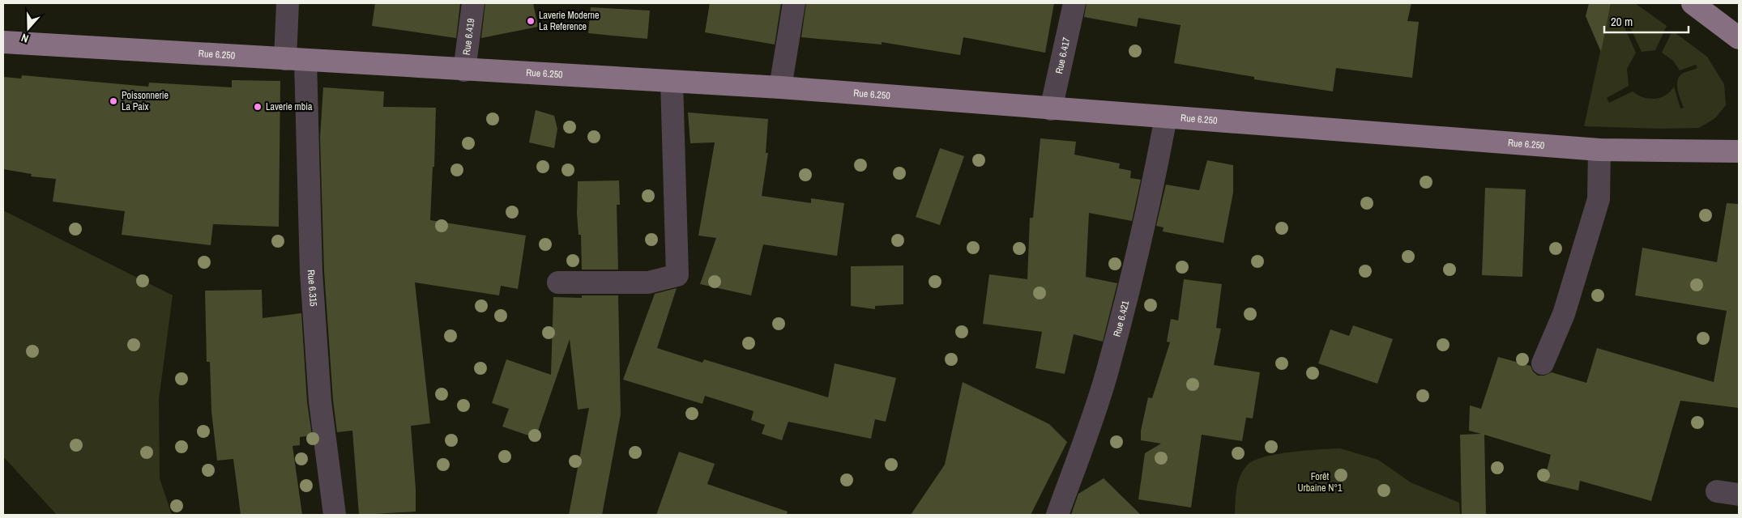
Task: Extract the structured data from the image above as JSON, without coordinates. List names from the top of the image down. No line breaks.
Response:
{"streets":{"main road":["Rue 6.250"],"street":["Rue 6.419","Rue 6.417","Rue 6.315","Rue 6.421"]},"crossings":[["Rue 6.419","Rue 6.250"],["Rue 6.250","Rue 6.417"],["Rue 6.250","Rue 6.315"],["Rue 6.250","Rue 6.421"]],"parks":["Forêt Urbaine N°1"],"places":["Laverie Moderne La Reference","Poissonnerie La Paix","Laverie mbia"],"scale_bar":"20 m","north":"bottom"}
